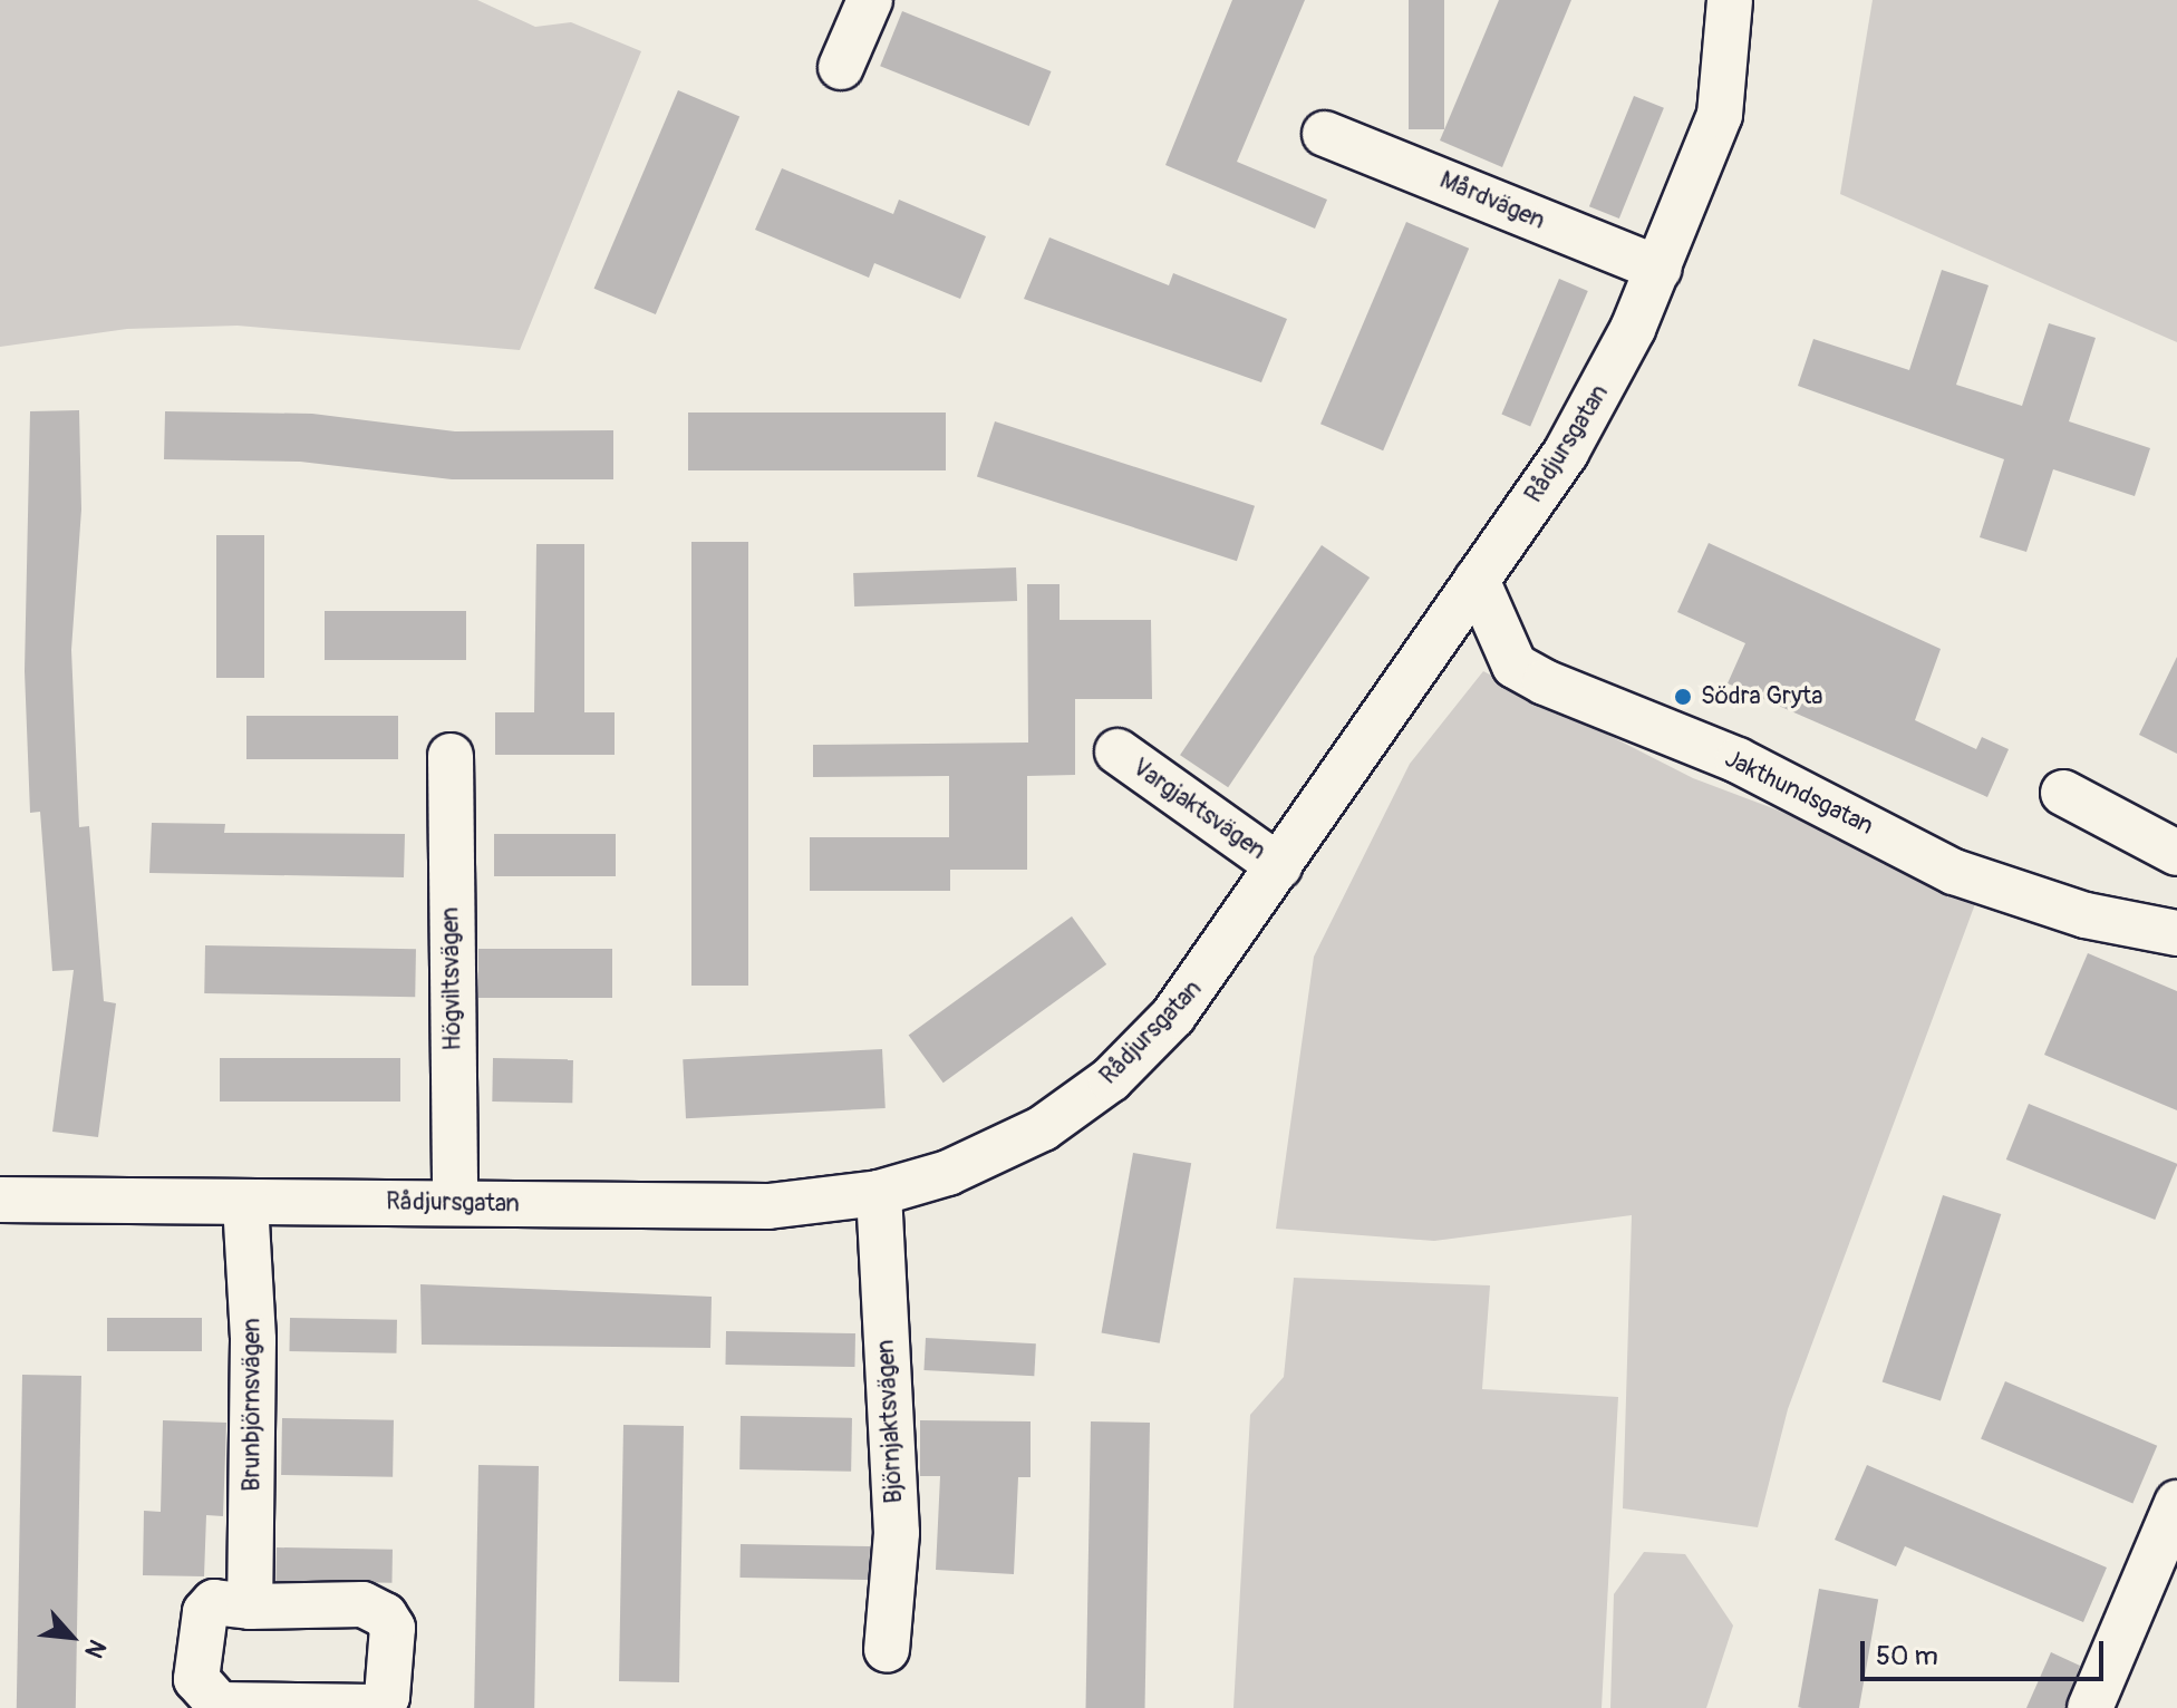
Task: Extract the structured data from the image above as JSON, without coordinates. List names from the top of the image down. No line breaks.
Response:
{"streets":{"street":["Mårdvägen","Rådjursgatan","Jakthundsgatan","Vargjaktsvägen","Högviltsvägen","Brunbjörnsvägen","Björnjaktsvägen"]},"crossings":[["Mårdvägen","Rådjursgatan"],["Rådjursgatan","Jakthundsgatan"],["Rådjursgatan","Vargjaktsvägen"],["Rådjursgatan","Högviltsvägen"],["Rådjursgatan","Brunbjörnsvägen"],["Rådjursgatan","Björnjaktsvägen"]],"places":["Södra Gryta"],"scale_bar":"50 m","north":"bottom right"}
